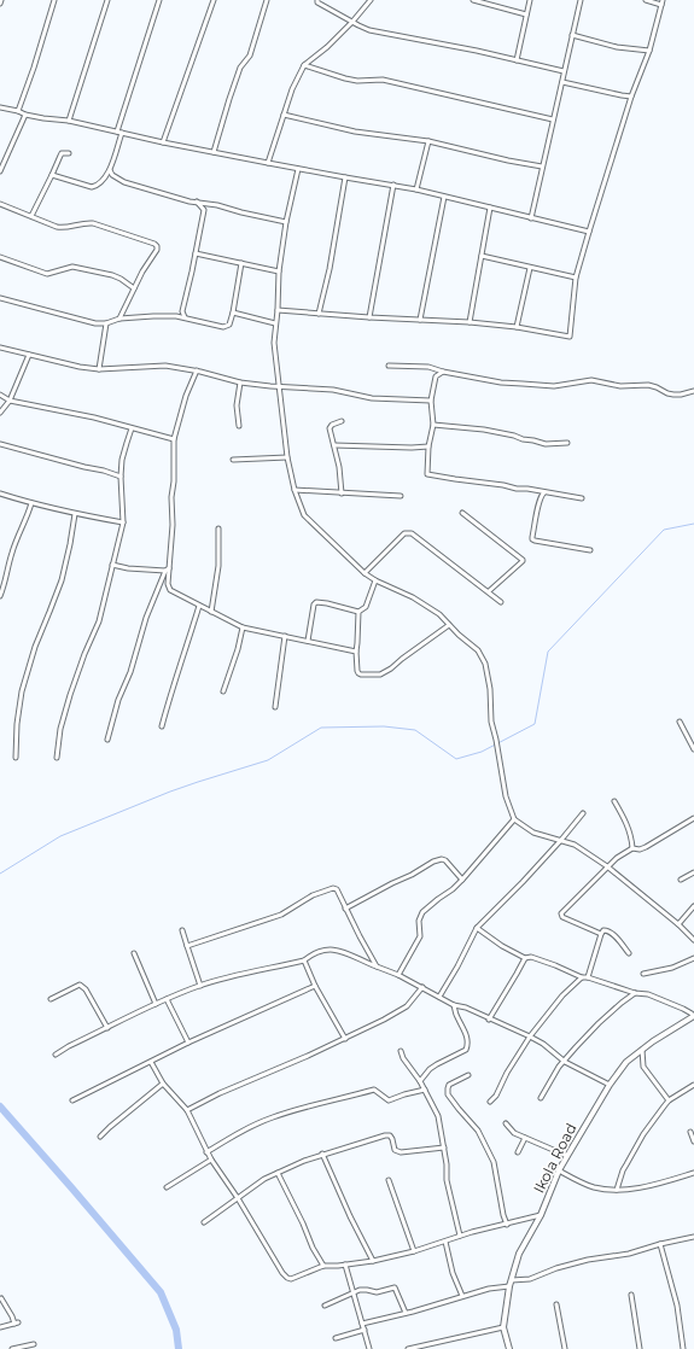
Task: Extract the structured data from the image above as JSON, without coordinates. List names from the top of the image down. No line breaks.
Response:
{"streets":{"street":["Ikola Road"]}}
